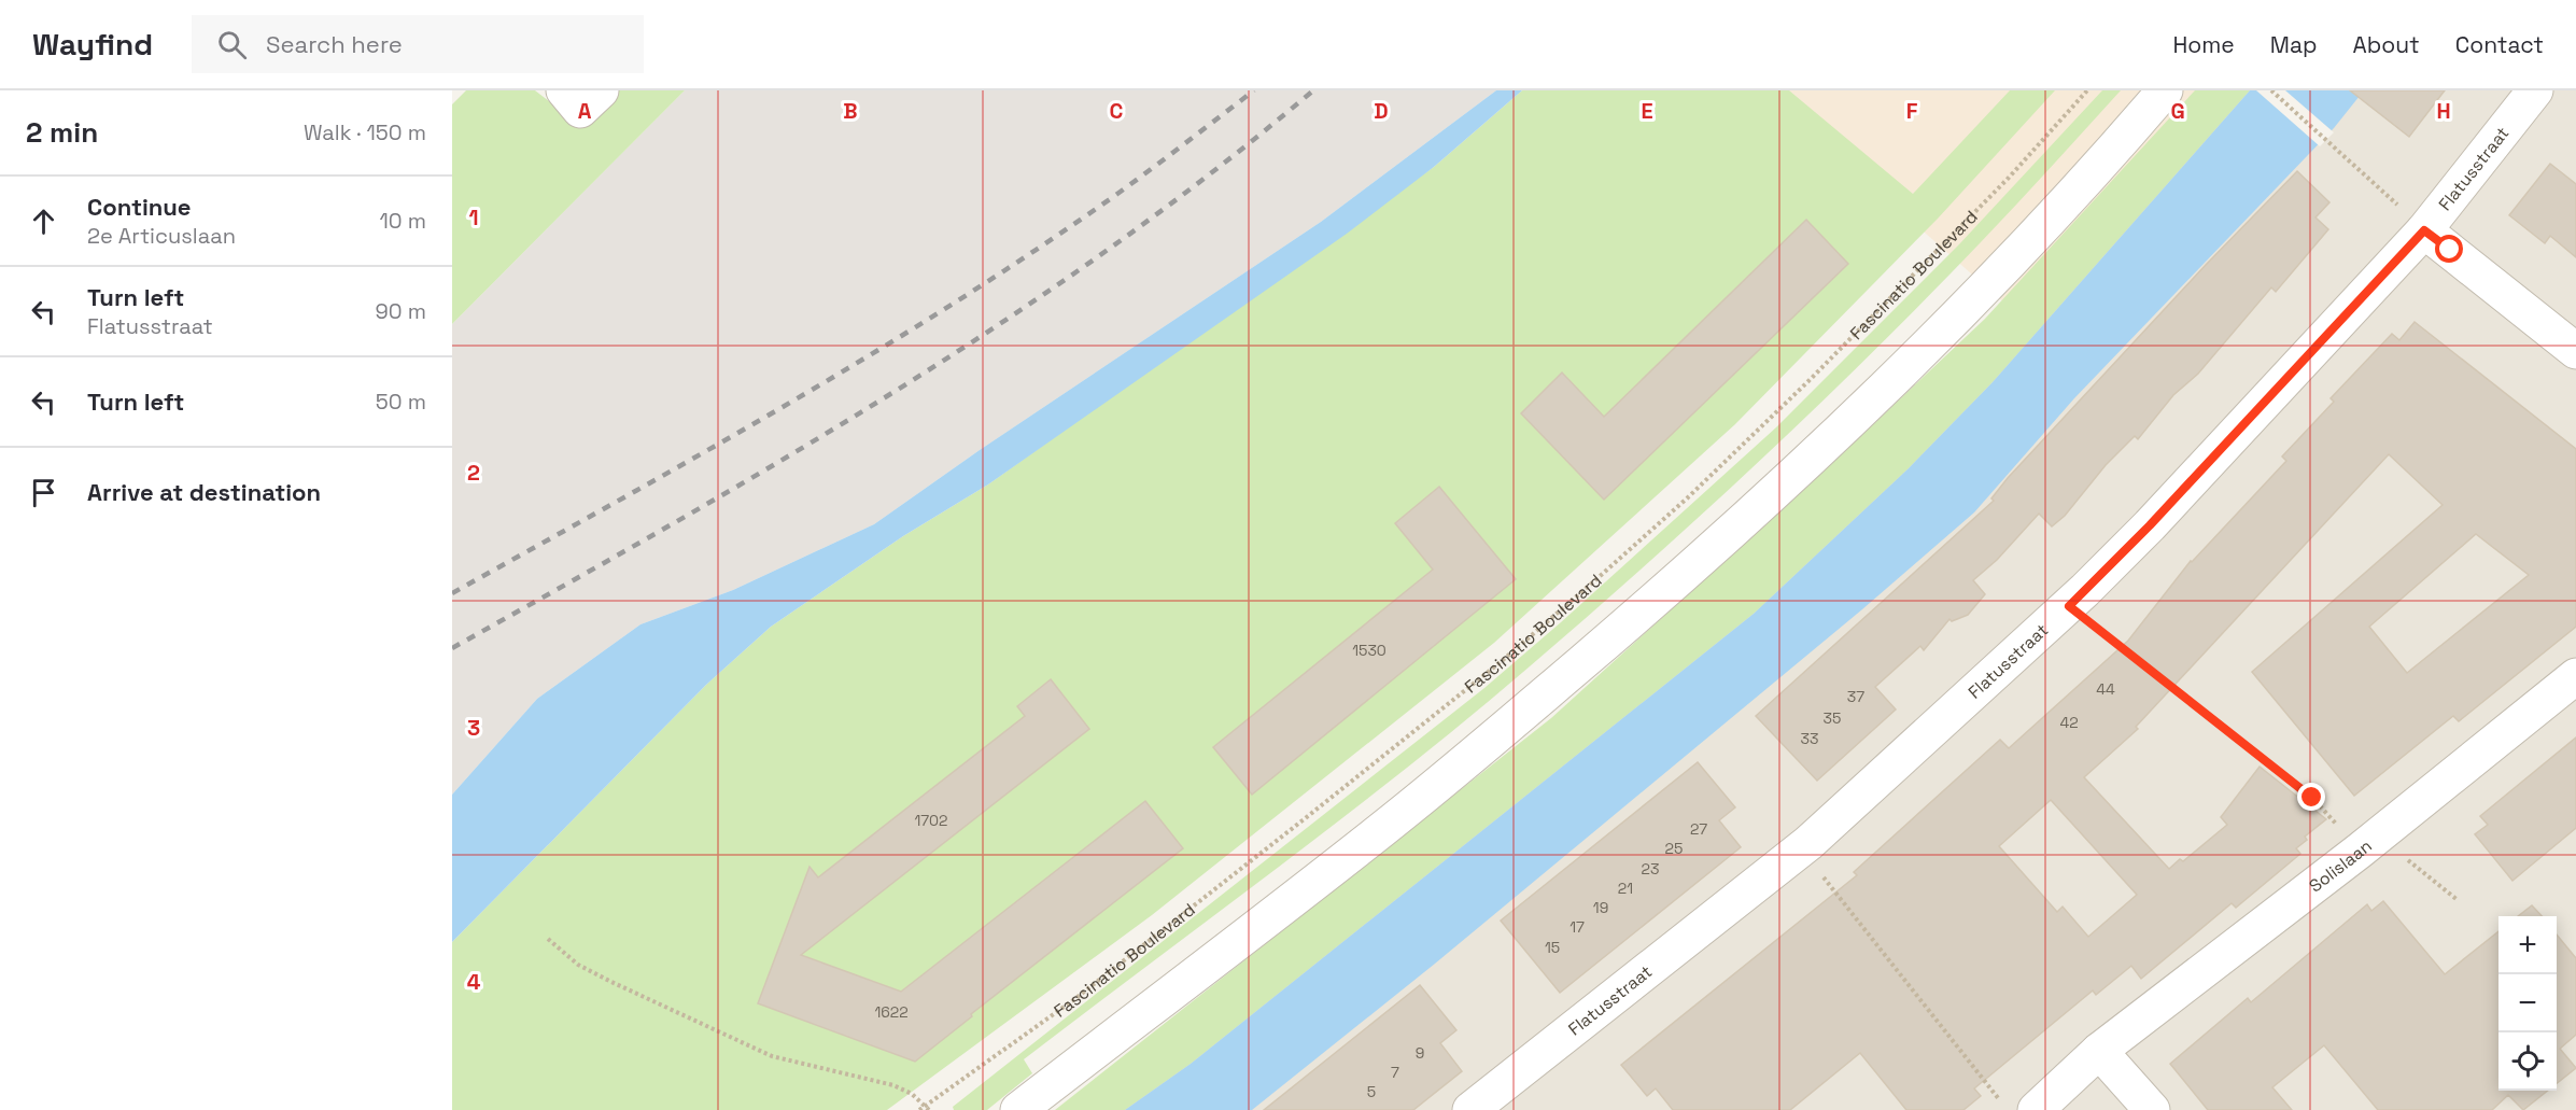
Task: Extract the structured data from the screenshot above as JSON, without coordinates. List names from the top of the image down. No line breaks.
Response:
{"streets":{"street":["Flatusstraat","Solislaan"],"path":["Fascinatio Boulevard"]},"house_numbers":["1530","44","37","35","42","33","1702","27","25","23","21","19","17","15","1622","9","7","5"],"page":{"header":"Wayfind","search":"Search here","nav":["Home","Map","About","Contact"],"heading":["2 min","Walk · 150 m"],"list":[["Continue","2e Articuslaan","10 m"],["Turn left","Flatusstraat","90 m"],["Turn left","50 m"],"Arrive at destination"],"map_buttons":["+","−"]},"grid":{"columns":["A","B","C","D","E","F","G","H"],"rows":["1","2","3","4"]}}
